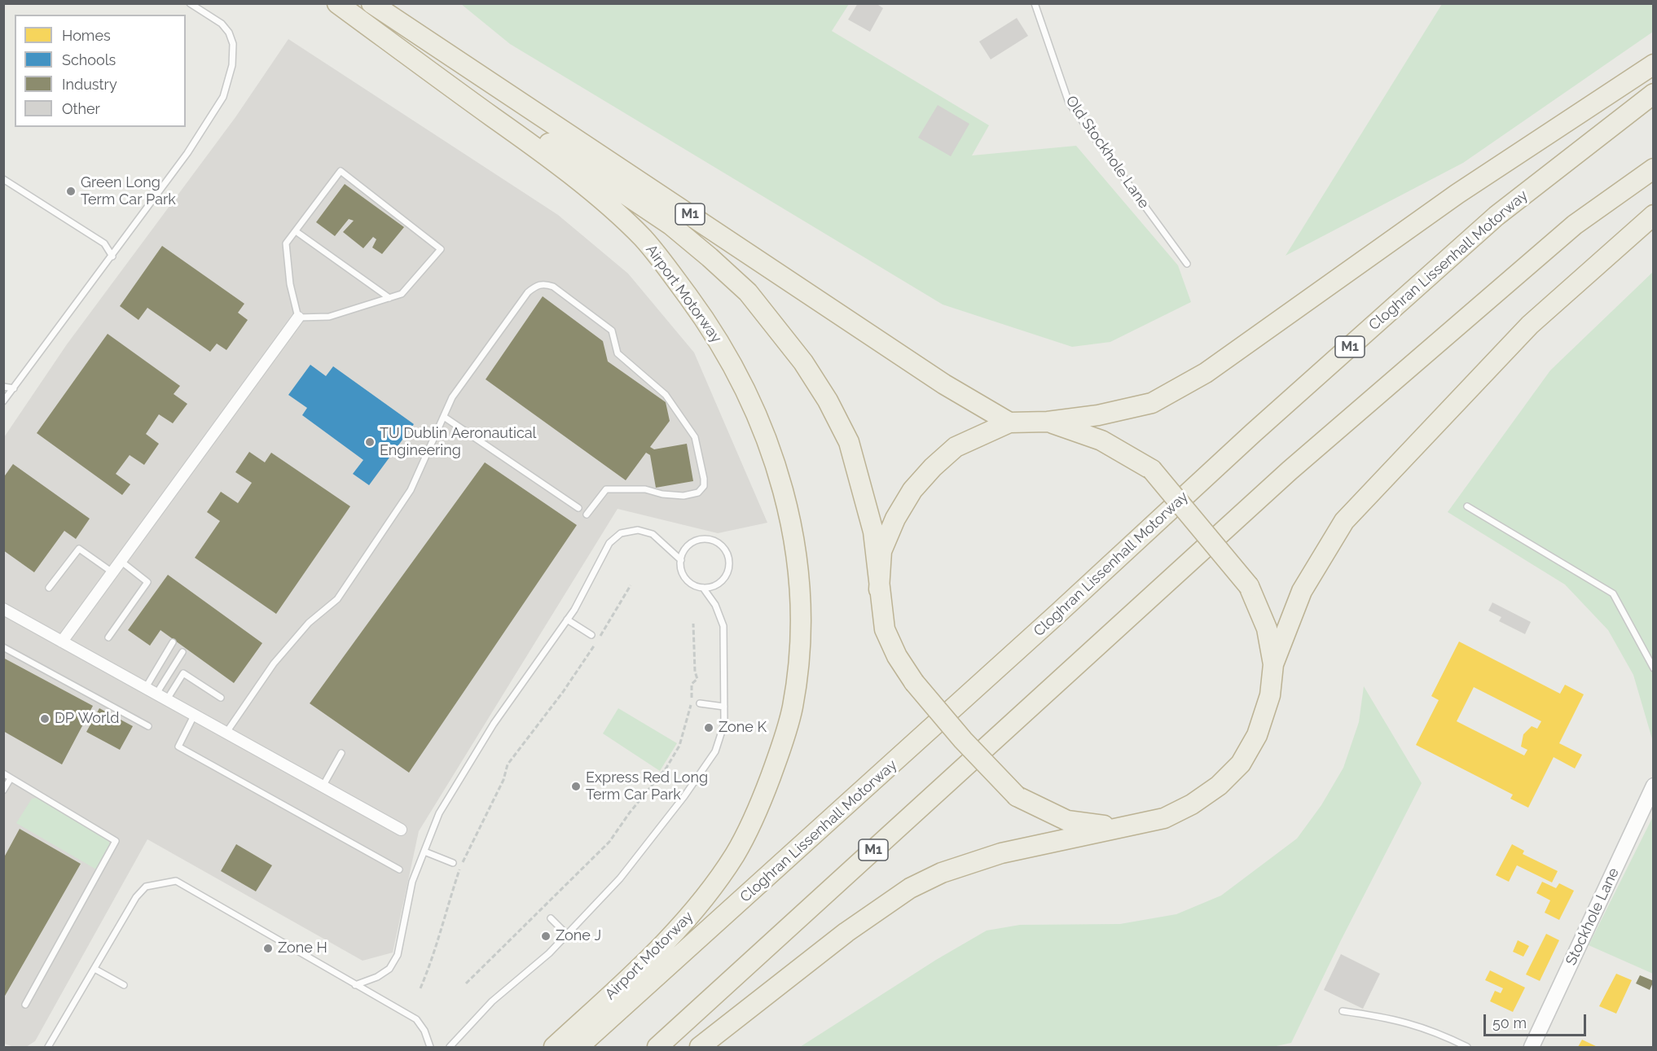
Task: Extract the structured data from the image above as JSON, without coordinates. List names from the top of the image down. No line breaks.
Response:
{"streets":{"highway":["M1","Cloghran Lissenhall Motorway","Airport Motorway"],"street":["Stockhole Lane"],"lane":["Old Stockhole Lane"]},"crossings":[["M1","Airport Motorway"]],"places":["Green Long Term Car Park","TU Dublin Aeronautical Engineering","DP World","Zone K","Express Red Long Term Car Park","Zone J","Zone H"],"legend":["Homes","Schools","Industry","Other"],"scale_bar":"50 m"}
